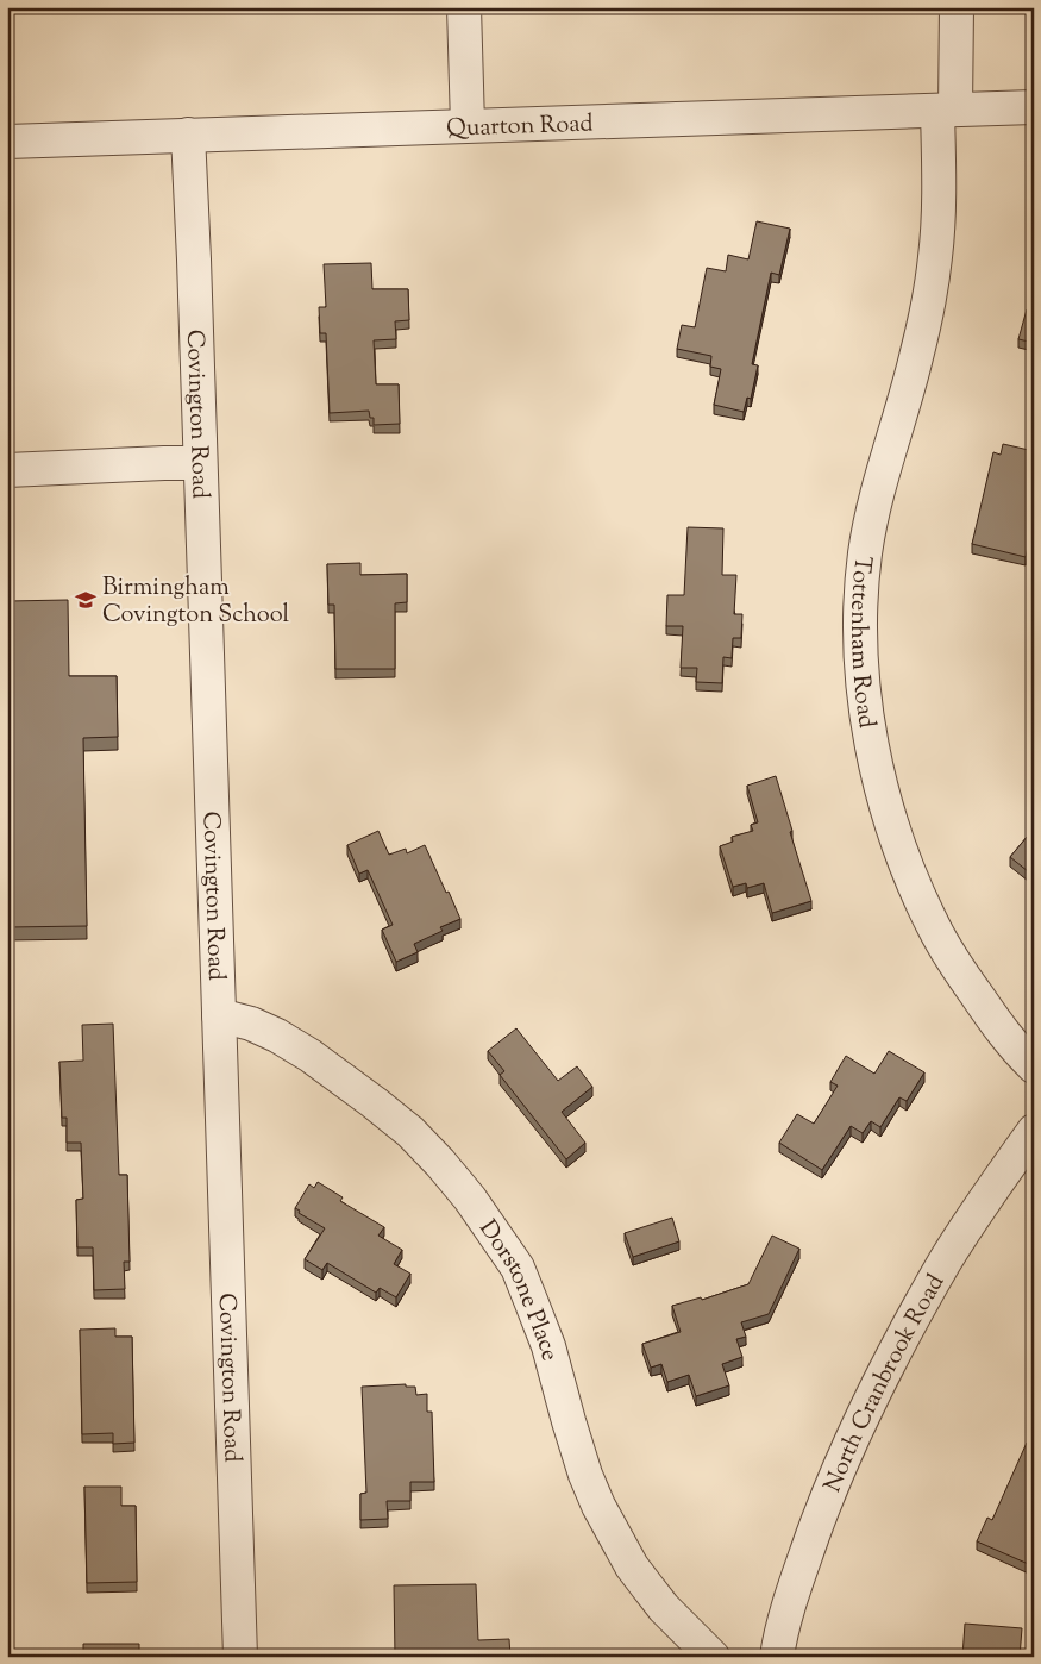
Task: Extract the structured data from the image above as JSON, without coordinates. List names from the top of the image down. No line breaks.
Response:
{"streets":{"street":["Quarton Road","Covington Road","Tottenham Road","Dorstone Place","North Cranbrook Road"]},"crossings":[["Quarton Road","Covington Road"],["Quarton Road","Tottenham Road"],["Covington Road","Dorstone Place"]],"places":{"school or university":["Birmingham Covington School"]}}
